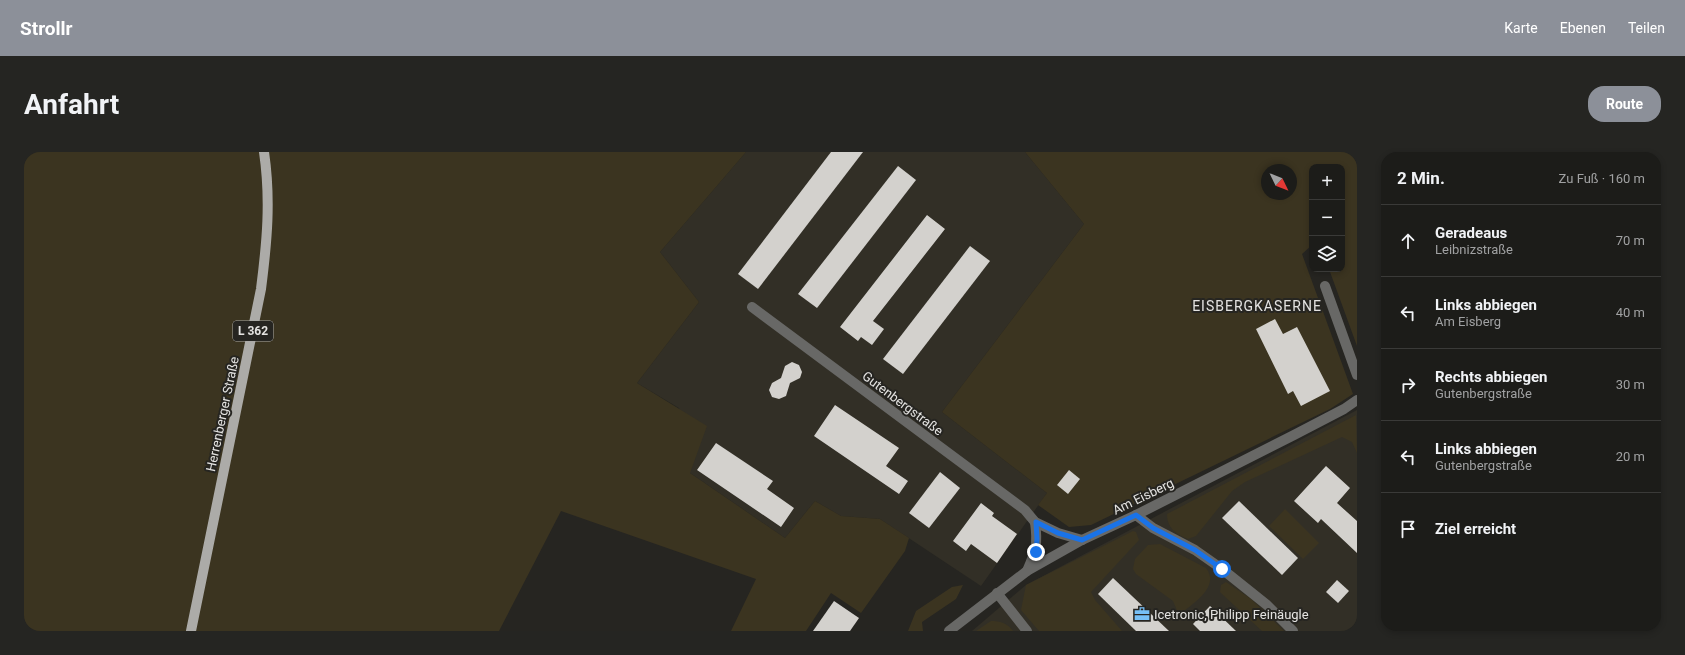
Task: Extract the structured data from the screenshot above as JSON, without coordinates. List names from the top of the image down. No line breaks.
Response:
{"streets":{"main road":["L 362","Herrenberger Straße"],"street":["Gutenbergstraße","Am Eisberg"]},"crossings":[["Gutenbergstraße","Am Eisberg"]],"districts":["EISBERGKASERNE"],"places":{"office":["Icetronic, Philipp Feinäugle"]},"north":"bottom right","page":{"header":"Strollr","nav":["Karte","Ebenen","Teilen"],"buttons":"Route","title":"Anfahrt","heading":["2 Min.","Zu Fuß · 160 m"],"map_buttons":["+","−"],"list":[["Geradeaus","Leibnizstraße","70 m"],["Links abbiegen","Am Eisberg","40 m"],["Rechts abbiegen","Gutenbergstraße","30 m"],["Links abbiegen","Gutenbergstraße","20 m"],"Ziel erreicht"]}}
